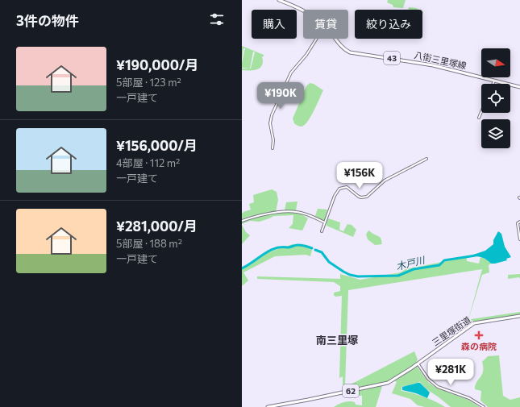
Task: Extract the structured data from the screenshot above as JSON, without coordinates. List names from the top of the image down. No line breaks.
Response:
{"streets":{"main road":["43","八街三里塚線","三里塚街道","62"]},"districts":["南三里塚"],"water":["木戸川"],"places":{"health":["森の病院"]},"north":"right","page":{"heading":"3件の物件","chip":["購入","賃貸","絞り込み"],"list":[{"name":"¥190,000/月","note":"5部屋 · 123 m² · 一戸建て"},{"name":"¥156,000/月","note":"4部屋 · 112 m² · 一戸建て"},{"name":"¥281,000/月","note":"5部屋 · 188 m² · 一戸建て"}],"price":["¥190K","¥156K","¥281K"]}}
